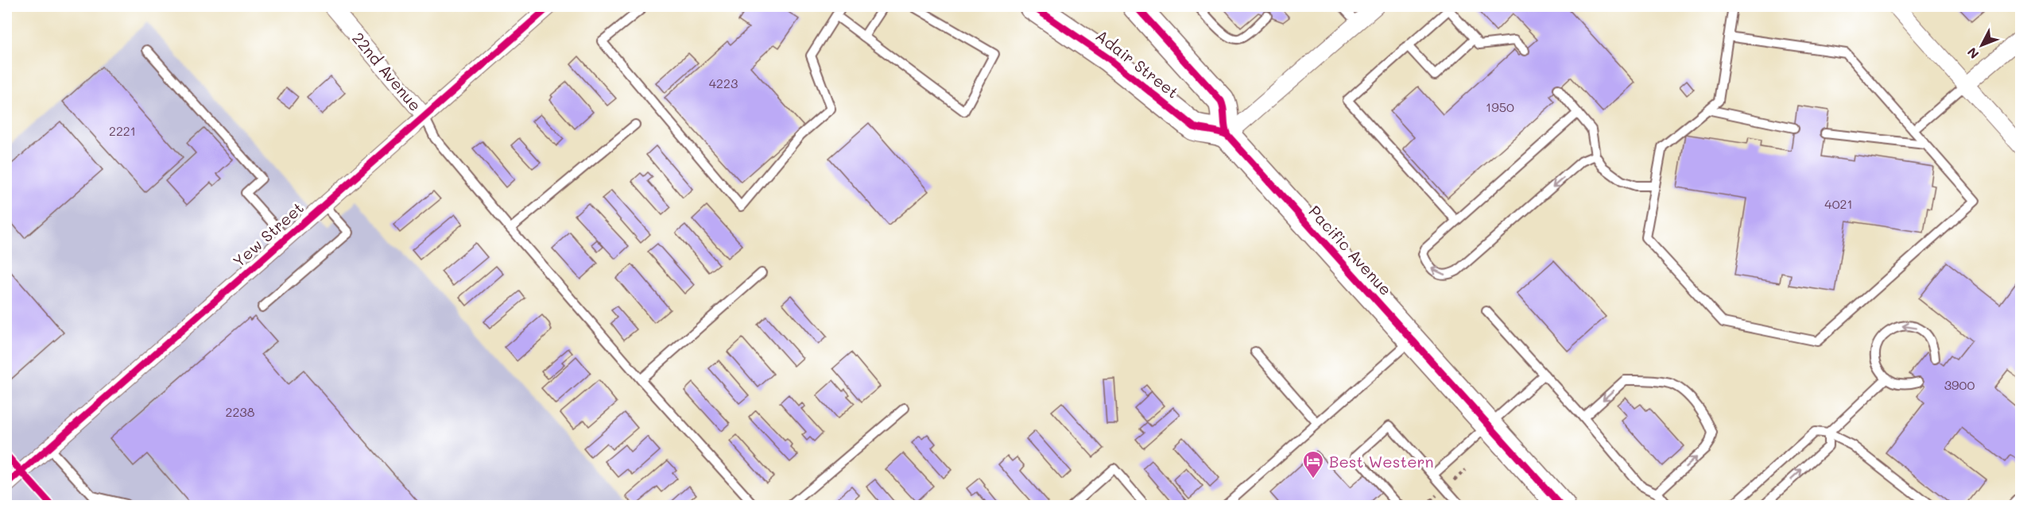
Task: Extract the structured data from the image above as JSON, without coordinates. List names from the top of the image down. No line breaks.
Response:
{"streets":{"highway":["Adair Street","Pacific Avenue"],"street":["22nd Avenue","Yew Street"]},"crossings":[["Adair Street","Pacific Avenue"],["22nd Avenue","Yew Street"]],"places":{"hotel":["Best Western"]},"house_numbers":["4223","1950","2221","4021","3900","2238"],"north":"bottom left"}
